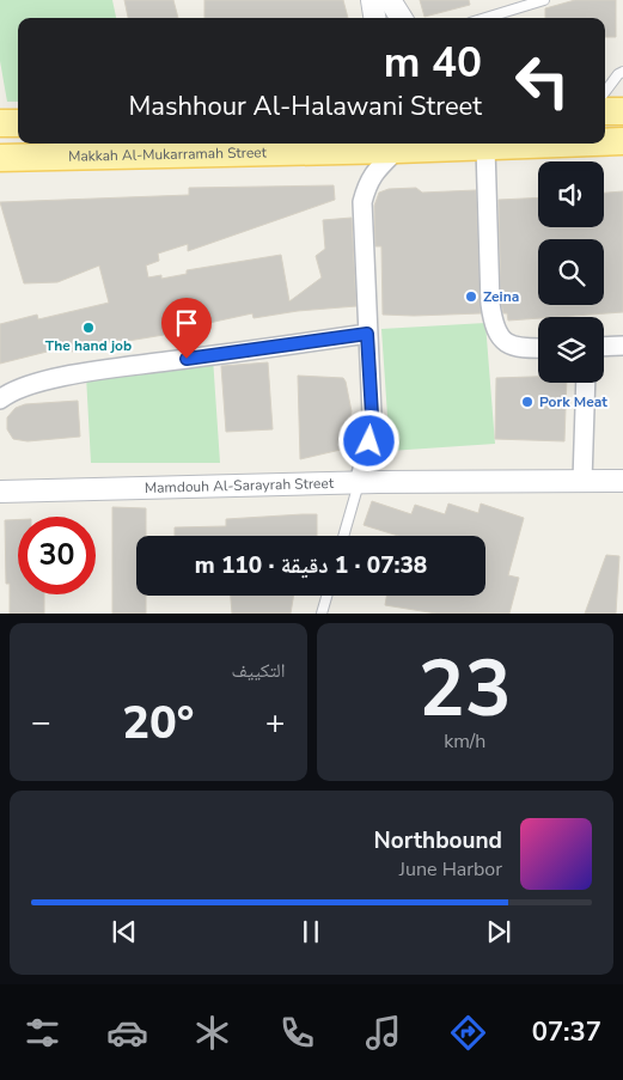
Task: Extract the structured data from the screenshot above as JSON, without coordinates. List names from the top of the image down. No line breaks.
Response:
{"streets":{"main road":["Makkah Al-Mukarramah Street"],"street":["Mamdouh Al-Sarayrah Street"]},"places":["Zeina","The hand job","Pork Meat"],"page":{"turn":["40 m","Mashhour Al-Halawani Street"],"limit":"30","trip":"07:38 · 1 دقيقة · 110 m","tile":[["23","km/h"],"التكييف"],"heat":["−","20°","+"],"song":["Northbound","June Harbor"],"tabs":"07:37"}}
